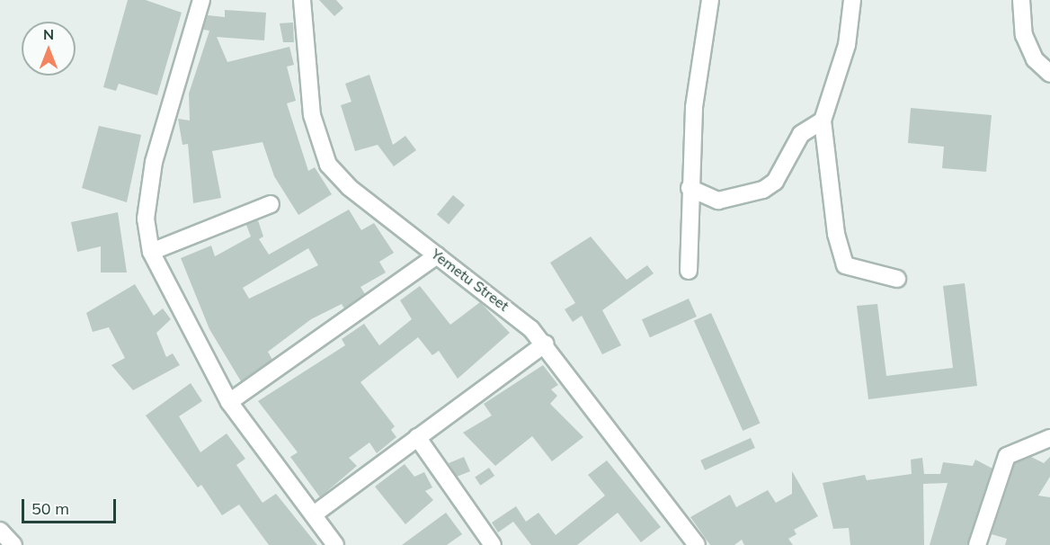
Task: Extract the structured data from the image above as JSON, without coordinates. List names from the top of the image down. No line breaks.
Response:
{"streets":{"street":["Yemetu Street"]},"scale_bar":"50 m","north":"top"}
